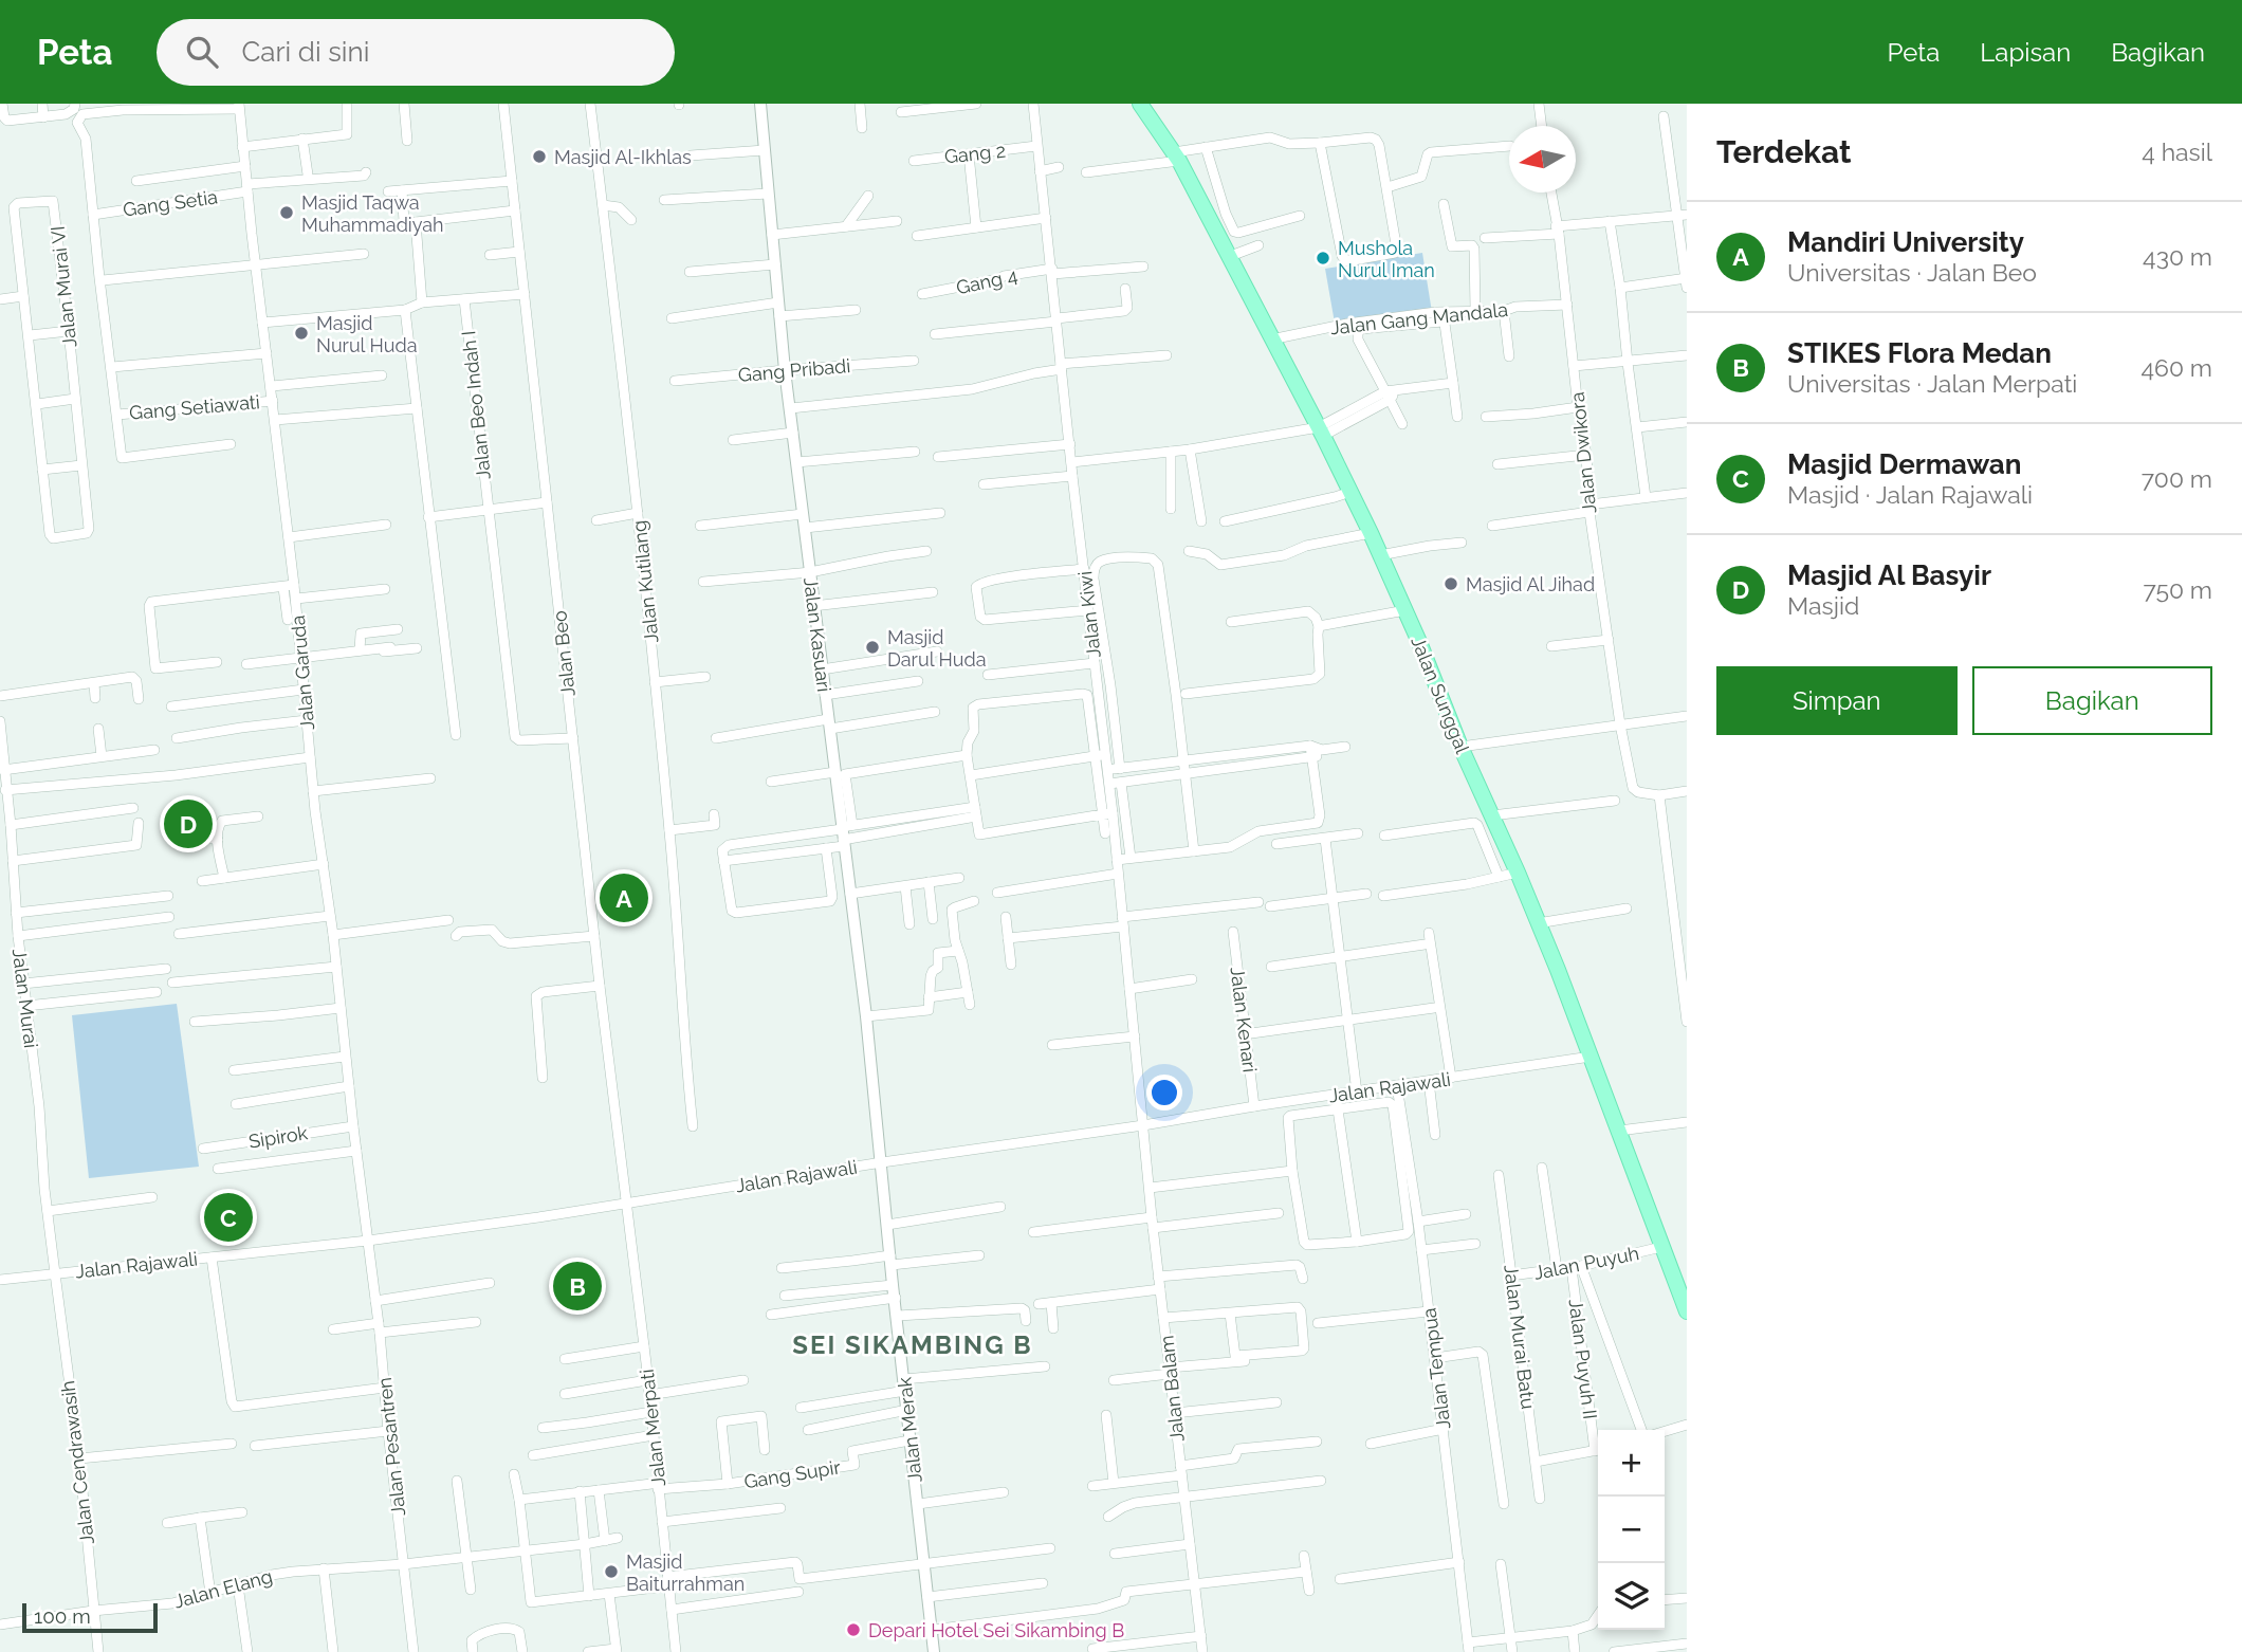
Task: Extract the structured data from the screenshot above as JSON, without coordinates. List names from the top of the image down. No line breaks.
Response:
{"streets":{"main road":["Jalan Sunggal"],"street":["Gang 2","Gang Setia","Gang 4","Jalan Murai VI","Jalan Gang Mandala","Gang Pribadi","Jalan Beo Indah I","Gang Setiawati","Jalan Dwikora","Jalan Kutilang","Jalan Kiwi","Jalan Kasuari","Jalan Beo","Jalan Garuda","Jalan Murai","Jalan Kenari","Jalan Rajawali","Sipirok","Jalan Puyuh","Jalan Murai Batu","Jalan Puyuh II","Jalan Tempua","Jalan Balam","Jalan Merpati","Jalan Merak","Jalan Pesantren","Jalan Cendrawasih","Gang Supir","Jalan Elang"]},"crossings":[["Gang 2","Jalan Kiwi"],["Gang Setia","Jalan Garuda"],["Gang 4","Jalan Kiwi"],["Jalan Gang Mandala","Jalan Dwikora"],["Jalan Gang Mandala","Jalan Sunggal"],["Gang Pribadi","Jalan Kasuari"],["Jalan Beo Indah I","Jalan Beo"],["Gang Setiawati","Jalan Garuda"],["Jalan Kiwi","Jalan Rajawali"],["Jalan Kiwi","Jalan Balam"],["Jalan Kasuari","Jalan Rajawali"],["Jalan Kasuari","Jalan Merak"],["Jalan Beo","Jalan Rajawali"],["Jalan Beo","Jalan Merpati"],["Jalan Garuda","Jalan Rajawali"],["Jalan Garuda","Sipirok"],["Jalan Garuda","Jalan Pesantren"],["Jalan Sunggal","Jalan Rajawali"],["Jalan Sunggal","Jalan Puyuh"],["Jalan Murai","Jalan Rajawali"],["Jalan Murai","Jalan Cendrawasih"],["Jalan Kenari","Jalan Rajawali"],["Jalan Rajawali","Jalan Tempua"],["Jalan Rajawali","Jalan Balam"],["Jalan Rajawali","Jalan Merpati"],["Jalan Rajawali","Jalan Merak"],["Jalan Rajawali","Jalan Pesantren"],["Jalan Rajawali","Jalan Cendrawasih"],["Jalan Puyuh","Jalan Murai Batu"],["Jalan Puyuh","Jalan Puyuh II"],["Jalan Merpati","Gang Supir"],["Jalan Merak","Gang Supir"],["Jalan Pesantren","Jalan Elang"],["Jalan Cendrawasih","Jalan Elang"]],"districts":["SEI SIKAMBING B"],"places":["Masjid Al-Ikhlas","Masjid Taqwa Muhammadiyah","Mushola Nurul Iman","Masjid Nurul Huda","Masjid Al Jihad","Masjid Darul Huda","Masjid Baiturrahman","Depari Hotel Sei Sikambing B"],"scale_bar":"100 m","north":"left","page":{"header":"Peta","search":"Cari di sini","nav":["Peta","Lapisan","Bagikan"],"heading":["Terdekat","4 hasil"],"list":[{"mark":"A","name":"Mandiri University","note":"Universitas · Jalan Beo","value":"430 m"},{"mark":"B","name":"STIKES Flora Medan","note":"Universitas · Jalan Merpati","value":"460 m"},{"mark":"C","name":"Masjid Dermawan","note":"Masjid · Jalan Rajawali","value":"700 m"},{"mark":"D","name":"Masjid Al Basyir","note":"Masjid","value":"750 m"}],"buttons":["Simpan","Bagikan"],"pins":["D","A","C","B"],"map_buttons":["+","−"],"scale":"100 m"}}
